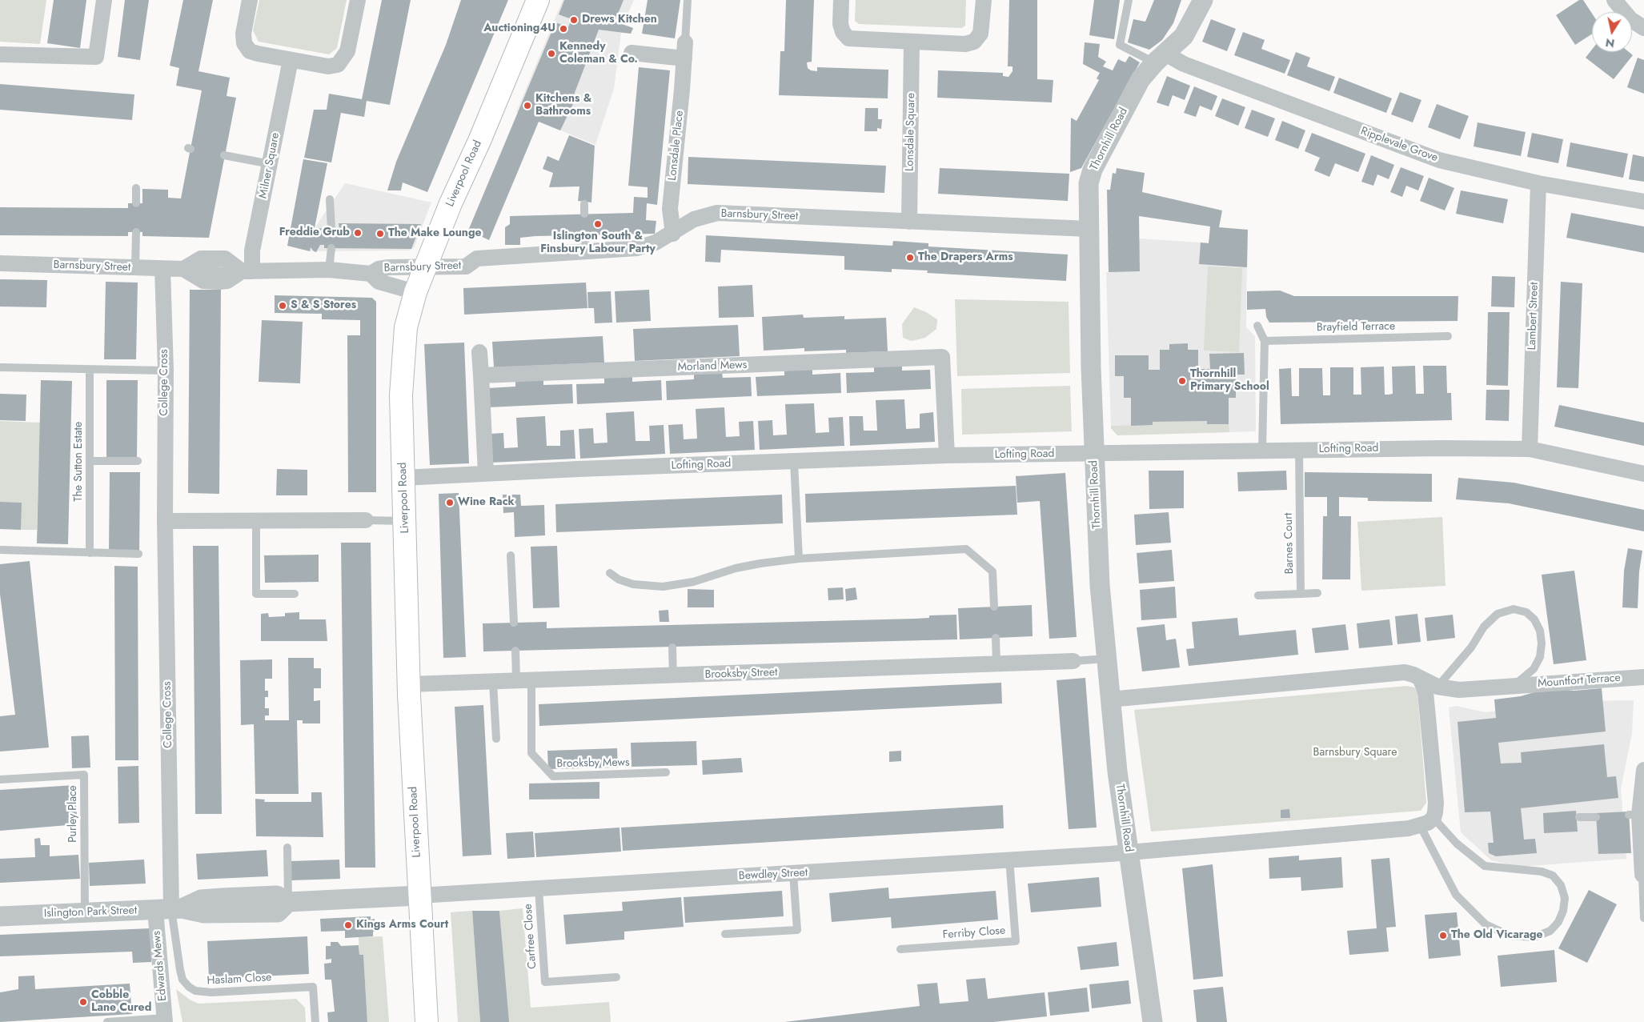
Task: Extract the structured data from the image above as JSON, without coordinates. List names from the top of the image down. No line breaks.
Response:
{"streets":{"main road":["Liverpool Road"],"street":["Lonsdale Square","Thornhill Road","Ripplevale Grove","Lonsdale Place","Milner Square","Barnsbury Street","Lambert Street","Morland Mews","College Cross","Lofting Road","Brooksby Street","Mountfort Terrace","Bewdley Street","Islington Park Street","Edwards Mews"],"lane":["Brayfield Terrace","The Sutton Estate","Barnes Court","Brooksby Mews","Purley Place","Ferriby Close","Carfree Close","Haslam Close"]},"crossings":[["Lonsdale Square","Barnsbury Street"],["Thornhill Road","Ripplevale Grove"],["Thornhill Road","Barnsbury Street"],["Thornhill Road","Lofting Road"],["Thornhill Road","Bewdley Street"],["Ripplevale Grove","Lambert Street"],["Lonsdale Place","Barnsbury Street"],["Milner Square","Barnsbury Street"],["Liverpool Road","Barnsbury Street"],["Liverpool Road","Lofting Road"],["Liverpool Road","Brooksby Street"],["Liverpool Road","Bewdley Street"],["Liverpool Road","Islington Park Street"],["Barnsbury Street","College Cross"],["Lambert Street","Lofting Road"],["Morland Mews","Lofting Road"],["College Cross","Islington Park Street"],["College Cross","Edwards Mews"],["College Cross","Haslam Close"],["Lofting Road","Barnes Court"],["Brooksby Street","Brooksby Mews"],["Purley Place","Islington Park Street"],["Bewdley Street","Islington Park Street"],["Bewdley Street","Ferriby Close"],["Bewdley Street","Carfree Close"],["Islington Park Street","Edwards Mews"],["Islington Park Street","Haslam Close"],["Edwards Mews","Haslam Close"]],"parks":["Barnsbury Square"],"places":["Drews Kitchen","Auctioning4U","Kennedy Coleman & Co.","Kitchens & Bathrooms","Islington South & Finsbury Labour Party","Freddie Grub","The Make Lounge","The Drapers Arms","S & S Stores","Thornhill Primary School","Wine Rack","Kings Arms Court","The Old Vicarage","Cobble Lane Cured"],"north":"bottom"}
